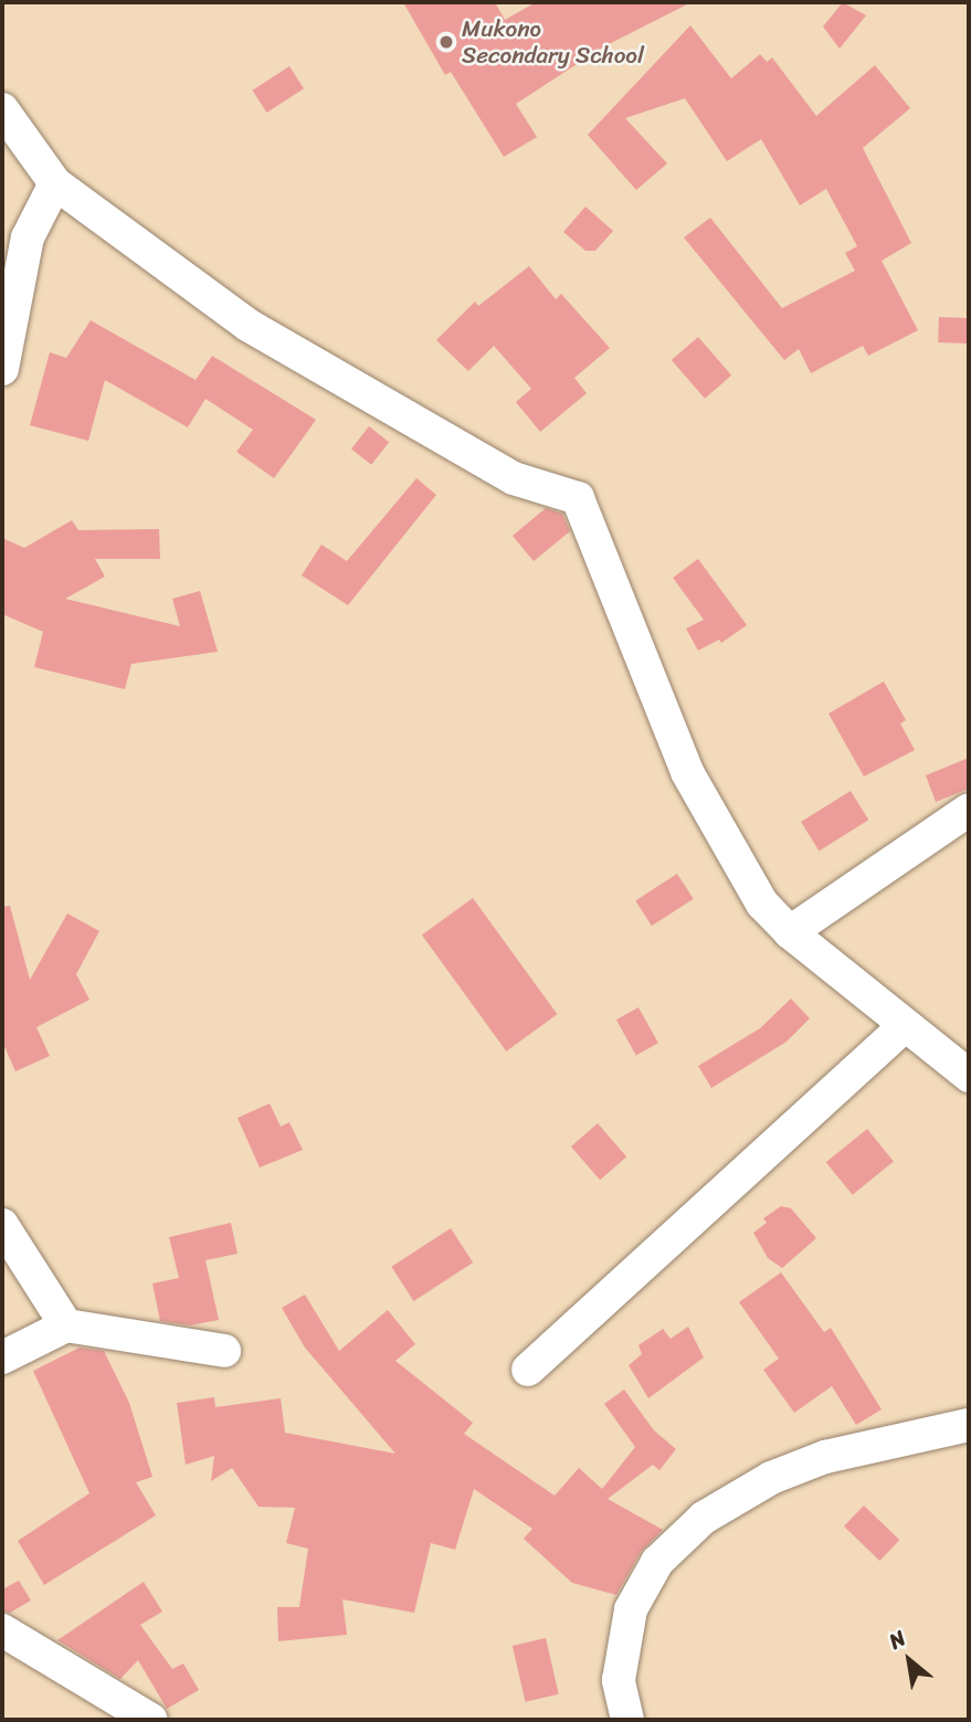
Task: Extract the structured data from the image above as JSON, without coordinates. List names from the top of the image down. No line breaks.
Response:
{"places":["Mukono Secondary School"],"north":"top left"}
